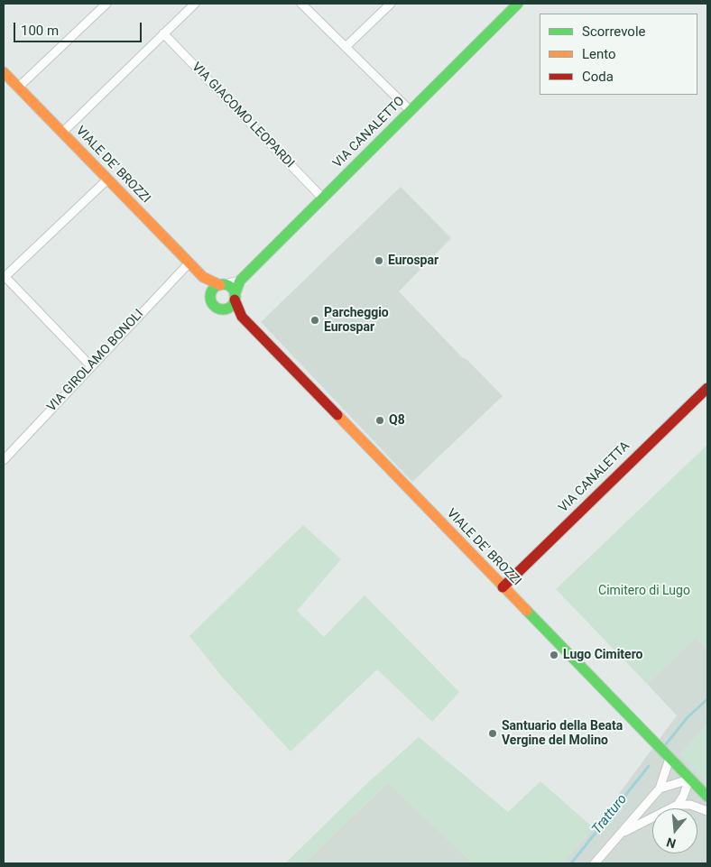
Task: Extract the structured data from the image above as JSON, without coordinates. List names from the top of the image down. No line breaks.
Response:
{"streets":{"street":["VIA GIACOMO LEOPARDI","VIA CANALETTO","VIALE DE' BROZZI","VIA GIROLAMO BONOLI","VIA CANALETTA"]},"crossings":[["VIA GIACOMO LEOPARDI","VIA CANALETTO"],["VIA CANALETTO","VIALE DE' BROZZI"],["VIALE DE' BROZZI","VIA GIROLAMO BONOLI"],["VIALE DE' BROZZI","VIA CANALETTA"]],"water":["Tratturo"],"parks":["Cimitero di Lugo"],"places":["Eurospar","Parcheggio Eurospar","Q8","Lugo Cimitero","Santuario della Beata Vergine del Molino"],"legend":["Scorrevole","Lento","Coda"],"scale_bar":"100 m","north":"bottom"}
